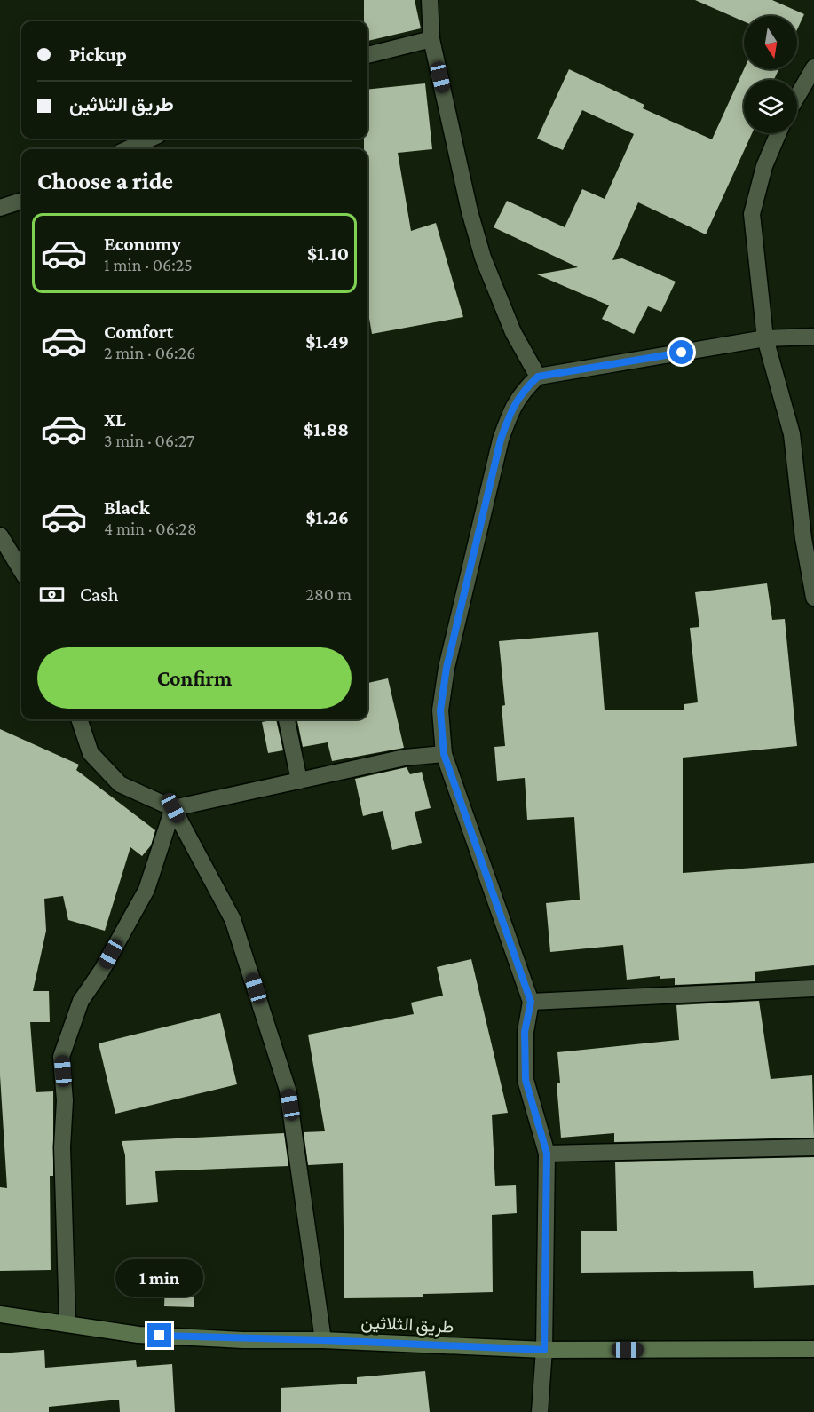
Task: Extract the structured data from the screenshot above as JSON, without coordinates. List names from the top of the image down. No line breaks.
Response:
{"streets":{"main road":["طريق الثلاثين"]},"north":"bottom","page":{"banner":["Pickup","طريق الثلاثين"],"heading":"Choose a ride","list":[{"name":"Economy","note":"1 min · 06:25","value":"$1.10"},{"name":"Comfort","note":"2 min · 06:26","value":"$1.49"},{"name":"XL","note":"3 min · 06:27","value":"$1.88"},{"name":"Black","note":"4 min · 06:28","value":"$1.26"}],"pay":["Cash","280 m"],"buttons":"Confirm","bubble":"1 min"}}
